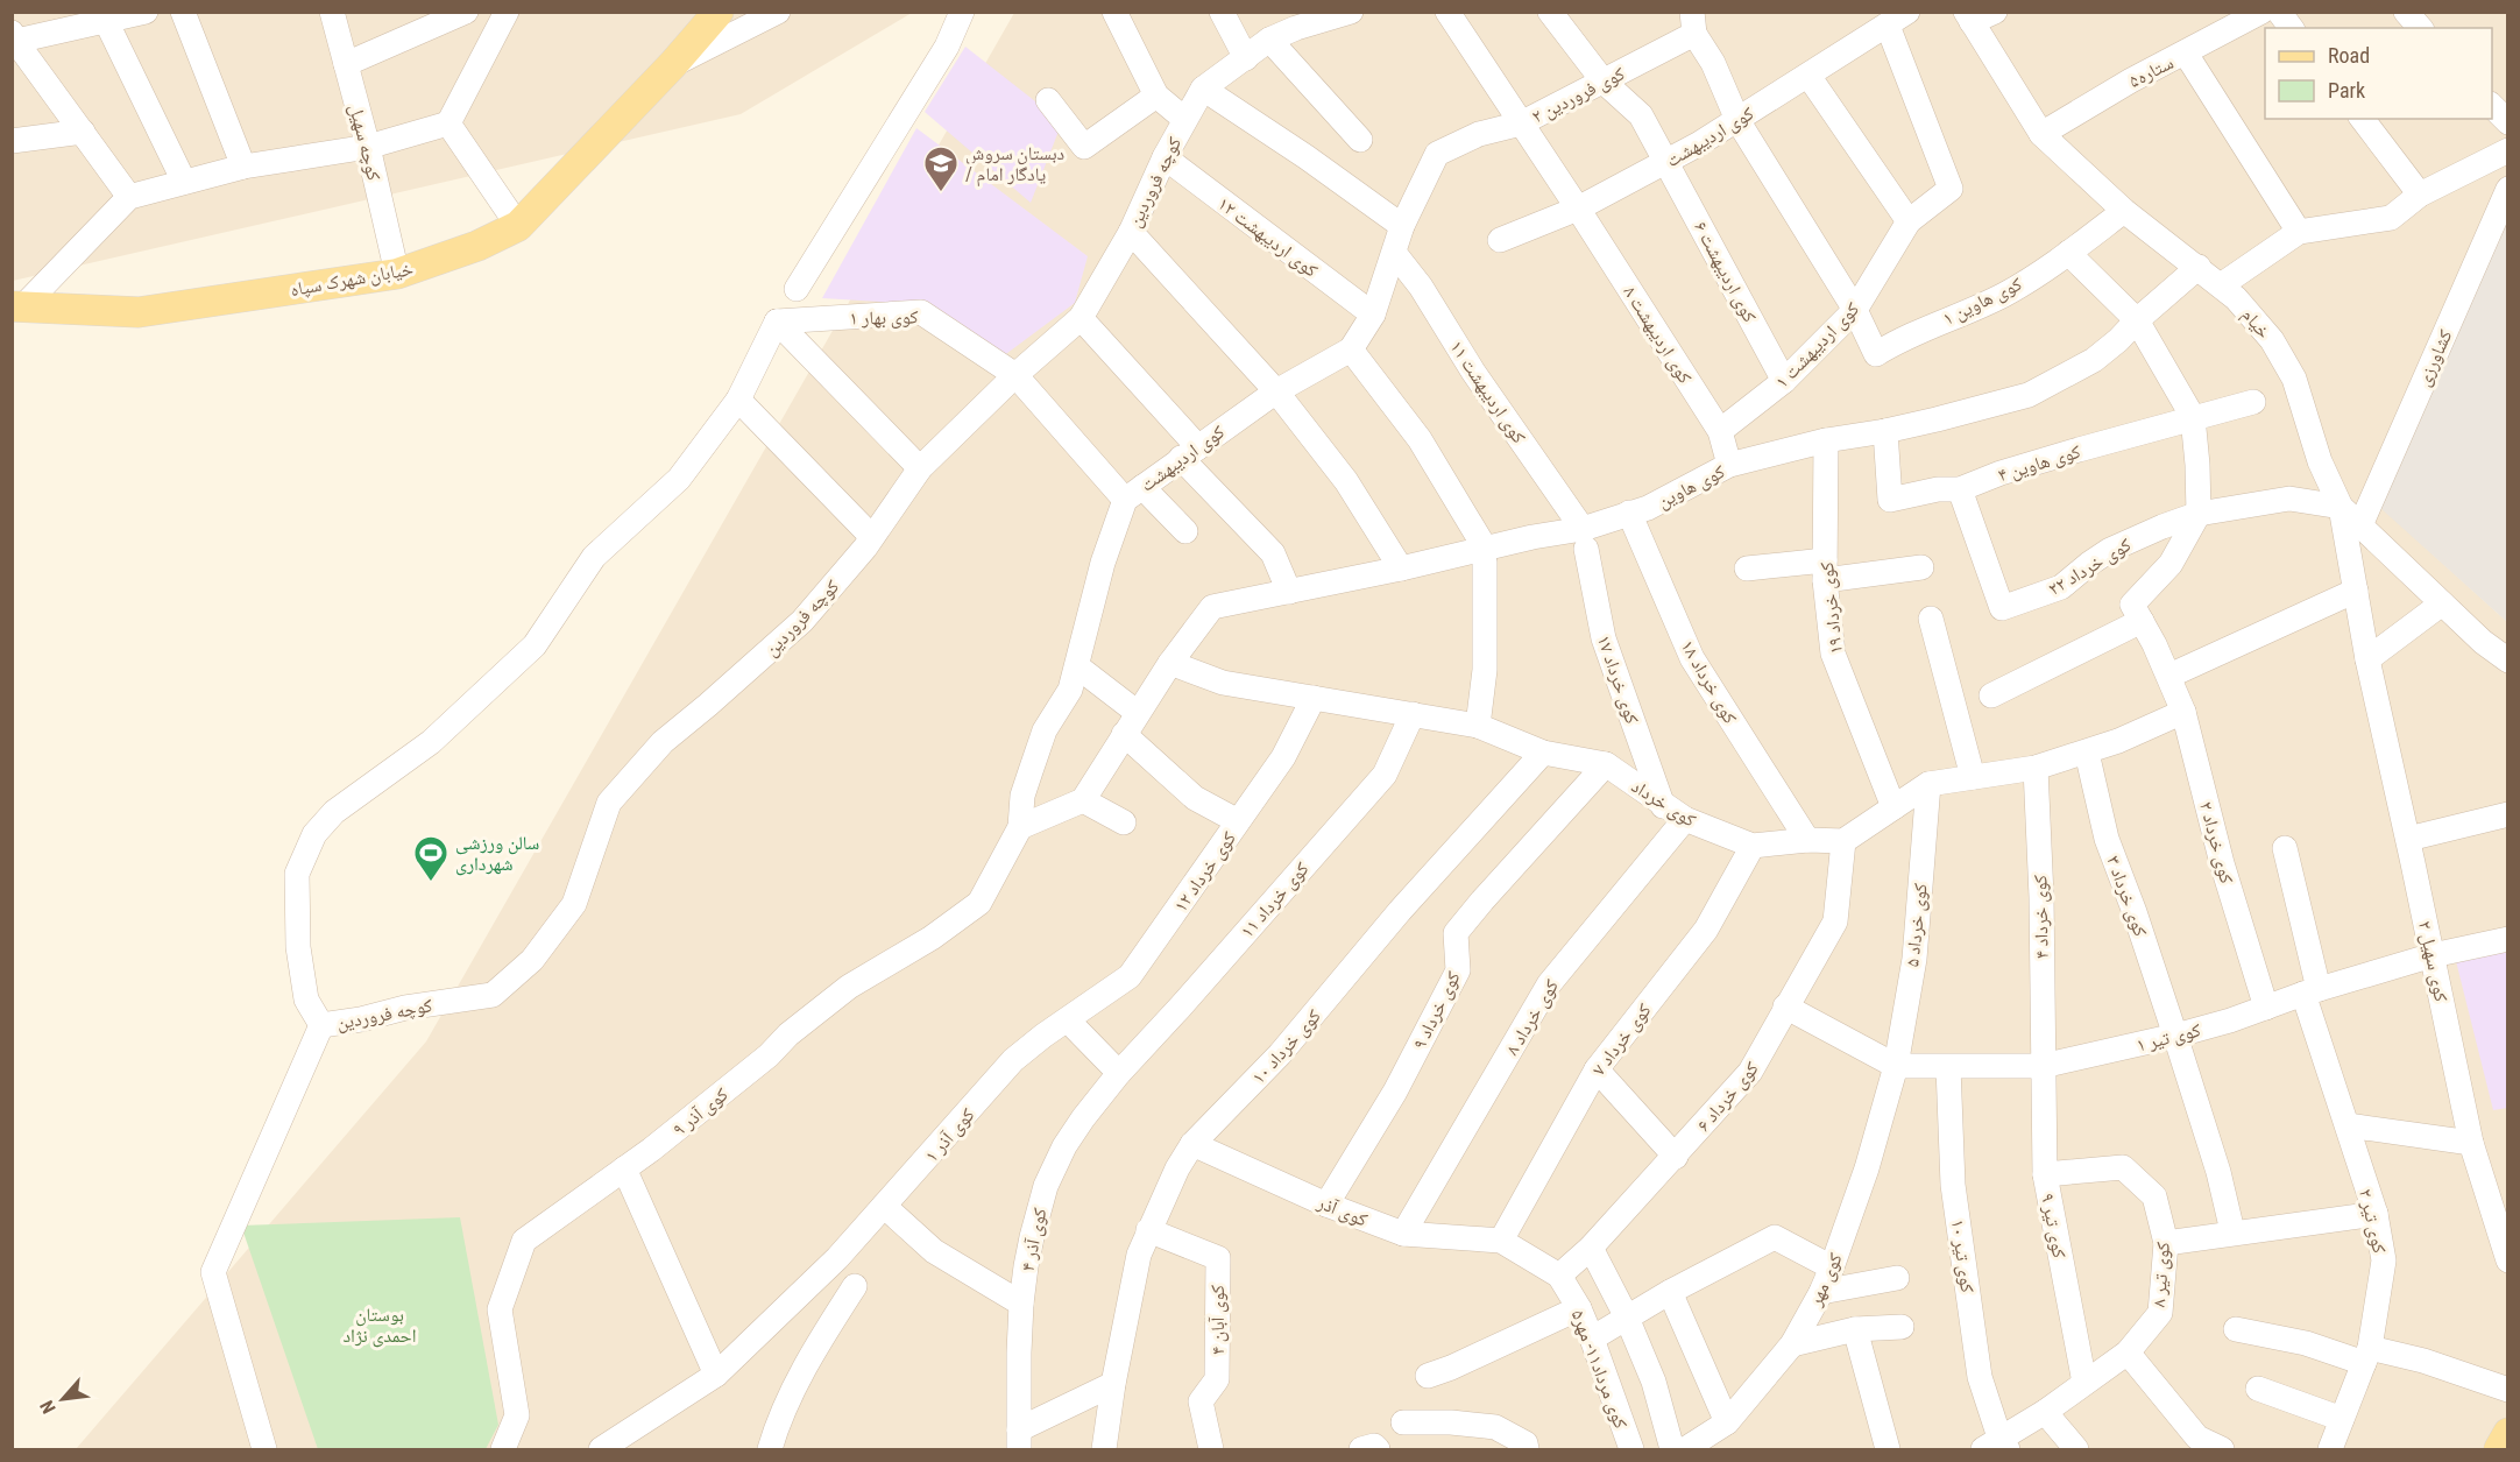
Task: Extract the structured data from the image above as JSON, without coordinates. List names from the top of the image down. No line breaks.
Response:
{"streets":{"main road":["خیابان شهرک سپاه"],"street":["ستاره۵","کوی فروردین ۲","کوی اردیبهشت","کوچه سهیل","کوچه فروردین","کوی اردیبهشت ۱۲","کوی اردیبهشت ۶","کوی هاوین ۱","کوی بهار ۱","خیام","کوی اردیبهشت ۸","کوی اردیبهشت ۱","کشاورزی","کوی اردیبهشت ۱۱","کوی هاوین ۴","کوی هاوین","کوی خرداد ۲۲","کوی خرداد ۱۹","کوی خرداد ۱۷","کوی خرداد ۱۸","کوی خرداد","کوی خرداد ۲","کوی خرداد ۱۲","کوی خرداد ۳","کوی خرداد ۱۱","کوی خرداد ۴","کوی خرداد ۵","کوی سهیل ۲","کوی خرداد ۹","کوی خرداد ۸","کوی تیر ۱","کوی خرداد ۷","کوی خرداد ۱۰","کوی خرداد ۶","کوی آذر ۹","کوی آذر ۱","کوی آذر","کوی تیر ۲","کوی تیر ۹","کوی آذر ۴","کوی تیر ۱۰","کوی تیر ۸","کوی مهر","کوی آبان ۴","کوی مرداد۱۱- مهر۵"]},"crossings":[["ستاره۵","خیام"],["کوی فروردین ۲","کوی اردیبهشت"],["کوی فروردین ۲","کوی اردیبهشت ۶"],["کوی فروردین ۲","کوی اردیبهشت ۸"],["کوی اردیبهشت","کوی اردیبهشت ۱۲"],["کوی اردیبهشت","کوی اردیبهشت ۶"],["کوی اردیبهشت","کوی بهار ۱"],["کوی اردیبهشت","کوی اردیبهشت ۸"],["کوی اردیبهشت","کوی اردیبهشت ۱"],["کوی اردیبهشت","کوی اردیبهشت ۱۱"],["کوی اردیبهشت","کوی آذر ۹"],["کوچه سهیل","خیابان شهرک سپاه"],["کوچه فروردین","کوی اردیبهشت ۱۲"],["کوچه فروردین","کوی بهار ۱"],["کوی اردیبهشت ۶","کوی اردیبهشت ۱"],["کوی هاوین ۱","خیام"],["کوی هاوین ۱","کوی اردیبهشت ۱"],["خیام","کشاورزی"],["خیام","کوی هاوین"],["خیام","کوی خرداد ۲۲"],["خیام","کوی سهیل ۲"],["کوی اردیبهشت ۸","کوی اردیبهشت ۱"],["کوی اردیبهشت ۸","کوی هاوین"],["کوی اردیبهشت ۱۱","کوی هاوین"],["کوی اردیبهشت ۱۱","کوی خرداد ۱۷"],["کوی هاوین ۴","کوی هاوین"],["کوی هاوین ۴","کوی خرداد ۲۲"],["کوی هاوین","کوی خرداد ۱۹"],["کوی هاوین","کوی خرداد ۱۷"],["کوی هاوین","کوی خرداد ۱۸"],["کوی هاوین","کوی خرداد"],["کوی خرداد ۲۲","کوی سهیل ۲"],["کوی خرداد ۱۷","کوی خرداد"],["کوی خرداد ۱۸","کوی خرداد"],["کوی خرداد","کوی خرداد ۱۲"],["کوی خرداد","کوی خرداد ۱۱"],["کوی خرداد","کوی خرداد ۹"],["کوی خرداد","کوی خرداد ۸"],["کوی خرداد","کوی خرداد ۷"],["کوی خرداد","کوی خرداد ۱۰"],["کوی خرداد","کوی خرداد ۶"],["کوی خرداد ۲","کوی تیر ۱"],["کوی خرداد ۱۲","کوی آذر ۱"],["کوی خرداد ۳","کوی تیر ۱"],["کوی خرداد ۱۱","کوی آذر ۴"],["کوی خرداد ۴","کوی تیر ۱"],["کوی خرداد ۴","کوی تیر ۹"],["کوی خرداد ۵","کوی تیر ۱"],["کوی خرداد ۵","کوی مهر"],["کوی سهیل ۲","کوی تیر ۱"],["کوی خرداد ۹","کوی آذر"],["کوی خرداد ۸","کوی آذر"],["کوی تیر ۱","کوی تیر ۲"],["کوی تیر ۱","کوی تیر ۹"],["کوی تیر ۱","کوی تیر ۱۰"],["کوی تیر ۱","کوی مهر"],["کوی خرداد ۷","کوی آذر"],["کوی خرداد ۷","کوی مرداد۱۱- مهر۵"],["کوی خرداد ۱۰","کوی آذر"],["کوی خرداد ۱۰","کوی آبان ۴"],["کوی خرداد ۶","کوی مرداد۱۱- مهر۵"],["کوی آذر","کوی مرداد۱۱- مهر۵"],["کوی تیر ۹","کوی تیر ۸"],["کوی تیر ۱۰","کوی تیر ۸"]],"parks":["بوستان احمدی نژاد"],"places":{"school or university":["دبستان سروش / یادگار امام"],"sports":["سالن ورزشی شهرداری"]},"legend":["Road","Park"],"north":"bottom left"}
